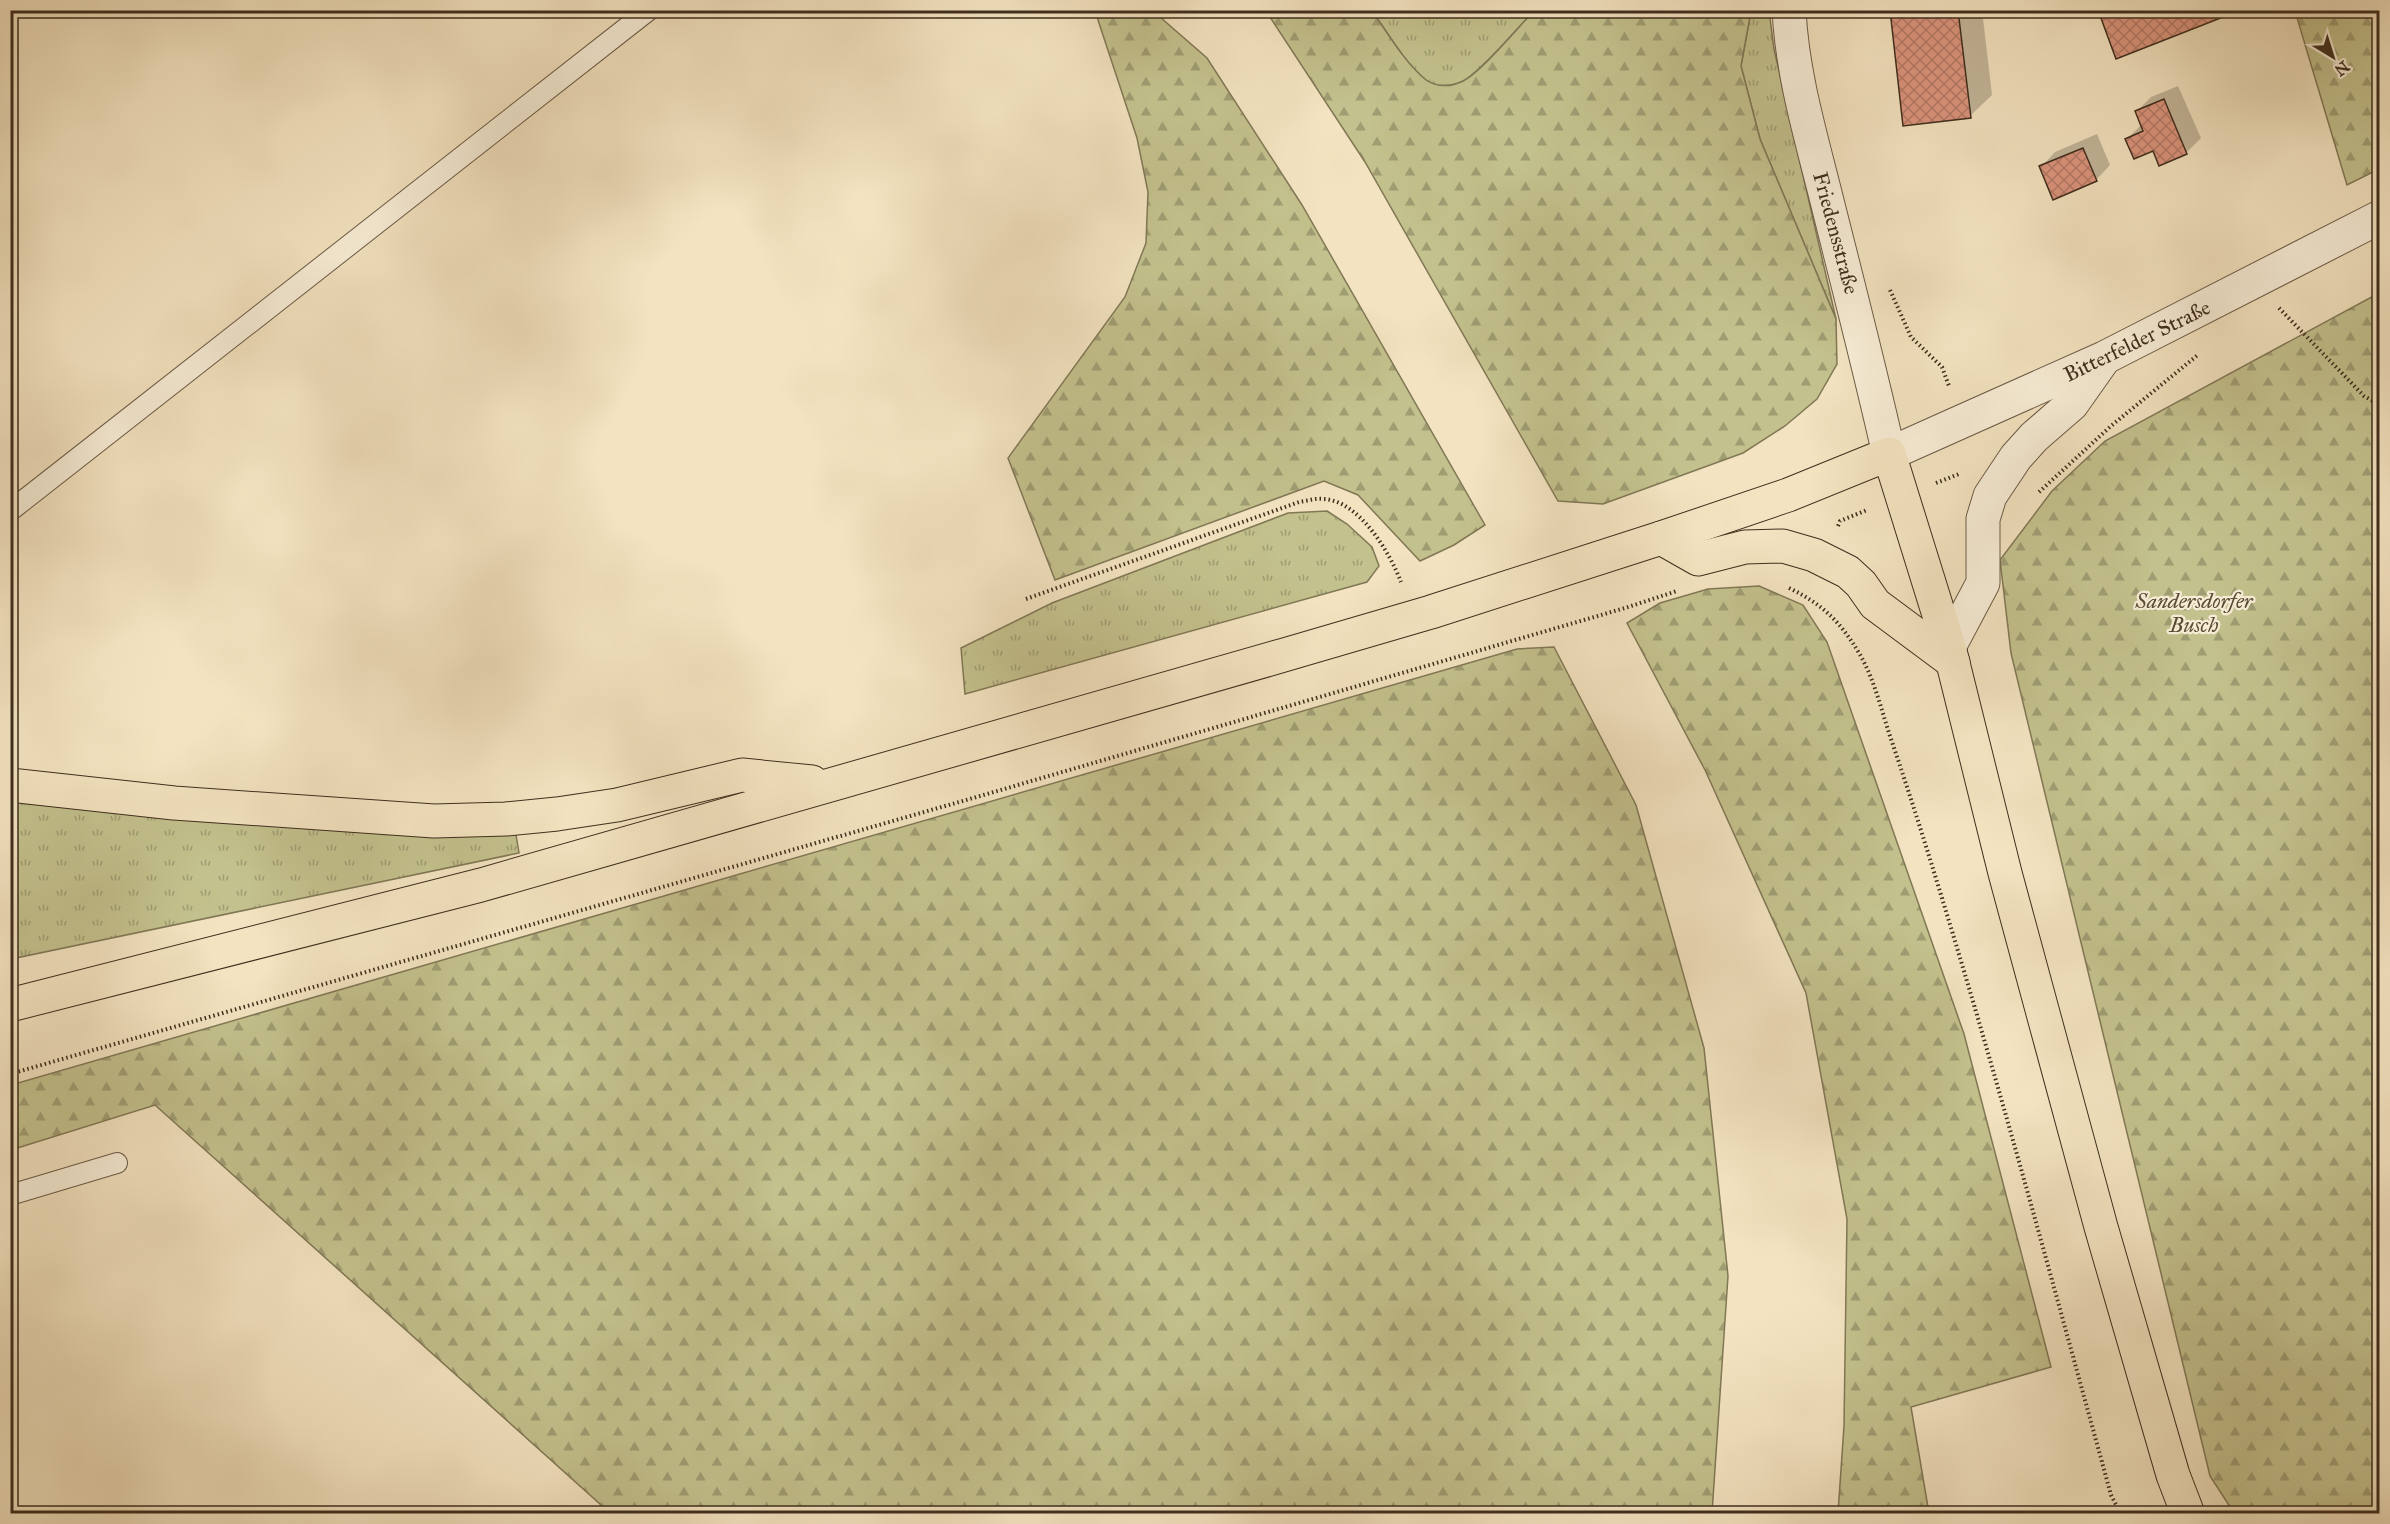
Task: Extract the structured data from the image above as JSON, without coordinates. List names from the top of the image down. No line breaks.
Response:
{"streets":{"street":["Friedensstraße","Bitterfelder Straße"]},"crossings":[["Friedensstraße","Bitterfelder Straße"]],"parks":["Sandersdorfer Busch"],"north":"bottom right"}
